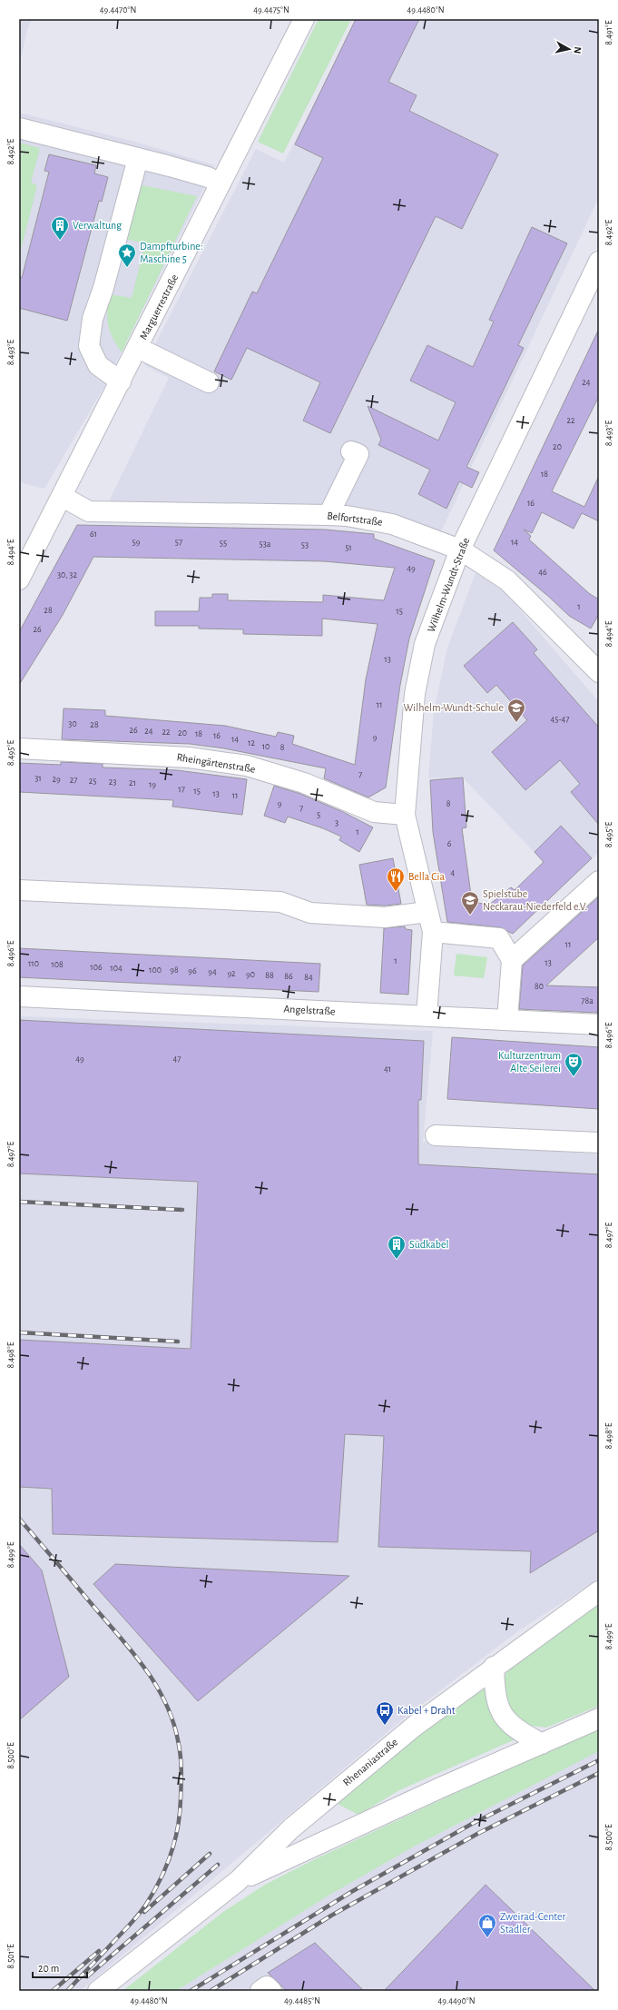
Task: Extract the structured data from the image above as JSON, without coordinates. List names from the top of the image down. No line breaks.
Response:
{"streets":{"street":["Marguerrestraße","Belfortstraße","Wilhelm-Wundt-Straße","Rheingärtenstraße","Angelstraße","Rhenaniastraße"]},"crossings":[["Marguerrestraße","Belfortstraße"],["Belfortstraße","Wilhelm-Wundt-Straße"],["Wilhelm-Wundt-Straße","Rheingärtenstraße"],["Wilhelm-Wundt-Straße","Angelstraße"]],"places":{"building":["Verwaltung","Südkabel"],"place":["Dampfturbine: Maschine 5"],"school or university":["Wilhelm-Wundt-Schule","Spielstube Neckarau-Niederfeld e.V."],"restaurant":["Bella Cia"],"theatre":["Kulturzentrum Alte Seilerei"],"bus stop":["Kabel + Draht"],"shop":["Zweirad-Center Stadler"]},"house_numbers":["24","22","20","18","16","61","59","57","14","55","53a","53","51","49","46","30, 32","1","28","15","26","13","11","45-47","30","28","26","24","22","20","18","16","9","14","12","10","8","7","31","29","27","25","23","21","19","17","15","13","11","9","8","7","5","3","1","6","4","11","1","13","110","108","106","104","100","98","96","94","92","90","88","86","84","80","78a","49","47","41"],"scale_bar":"20 m","north":"right","coordinates":["49.4470°N","49.4475°N","49.4480°N","8.491°E","8.492°E","8.493°E","8.494°E","8.495°E","8.496°E","8.497°E","8.498°E","8.499°E","8.500°E","8.501°E","49.4485°N","49.4490°N"]}
